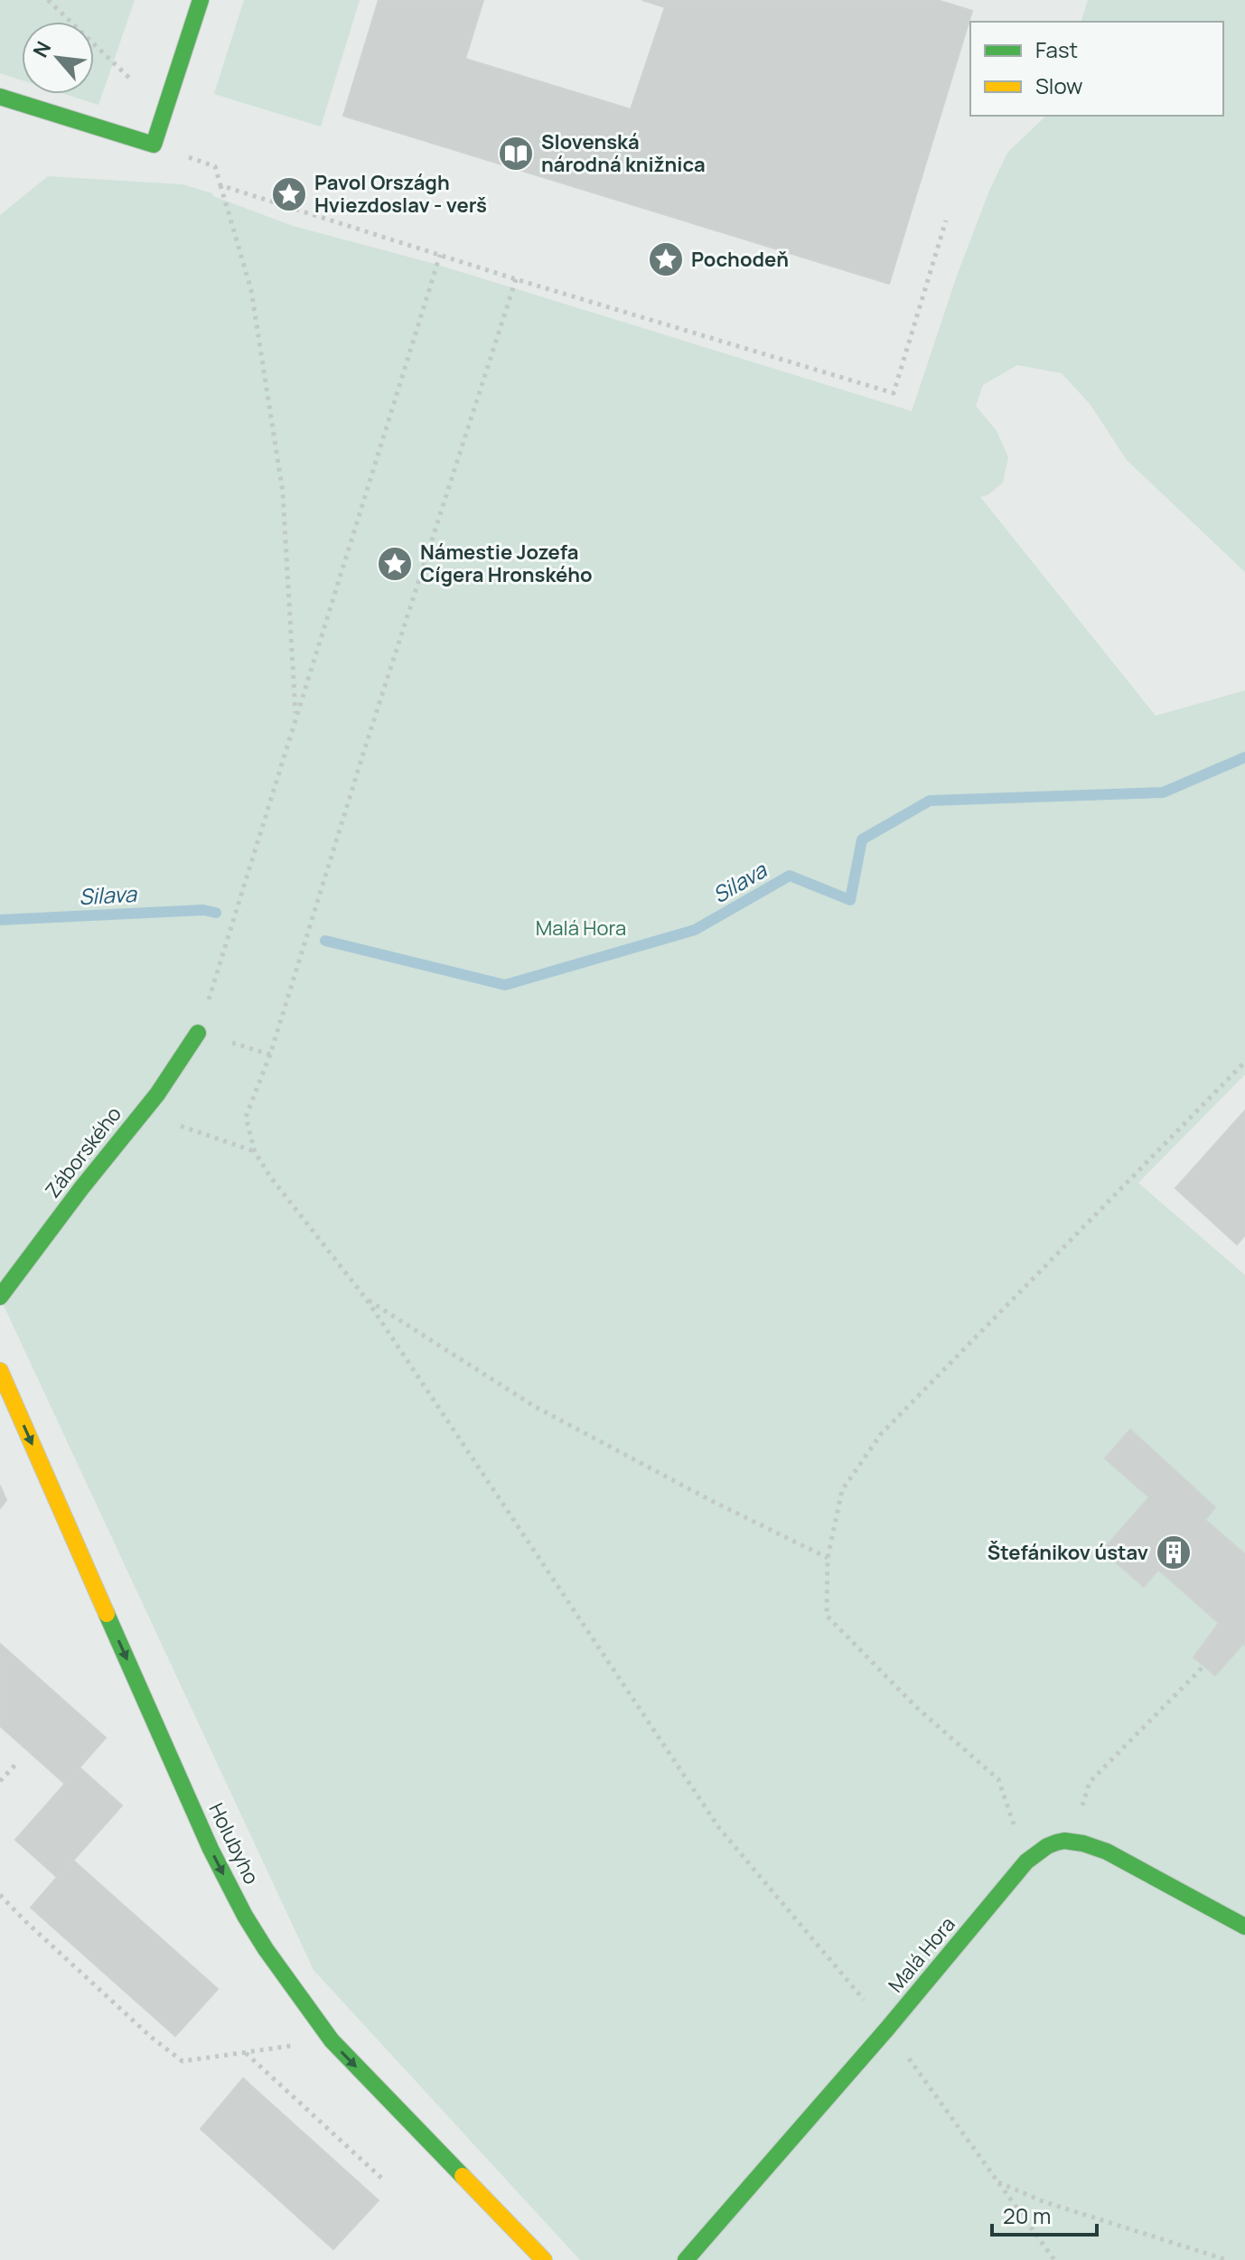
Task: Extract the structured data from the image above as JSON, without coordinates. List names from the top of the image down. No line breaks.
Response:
{"streets":{"street":["Záborského","Holubyho","Malá Hora"]},"one_way":["Holubyho"],"water":["Silava"],"parks":["Malá Hora"],"places":{"library":["Slovenská národná knižnica"],"place":["Pavol Országh Hviezdoslav - verš","Pochodeň","Námestie Jozefa Cígera Hronského"],"building":["Štefánikov ústav"]},"legend":["Fast","Slow"],"scale_bar":"20 m","north":"top left"}
